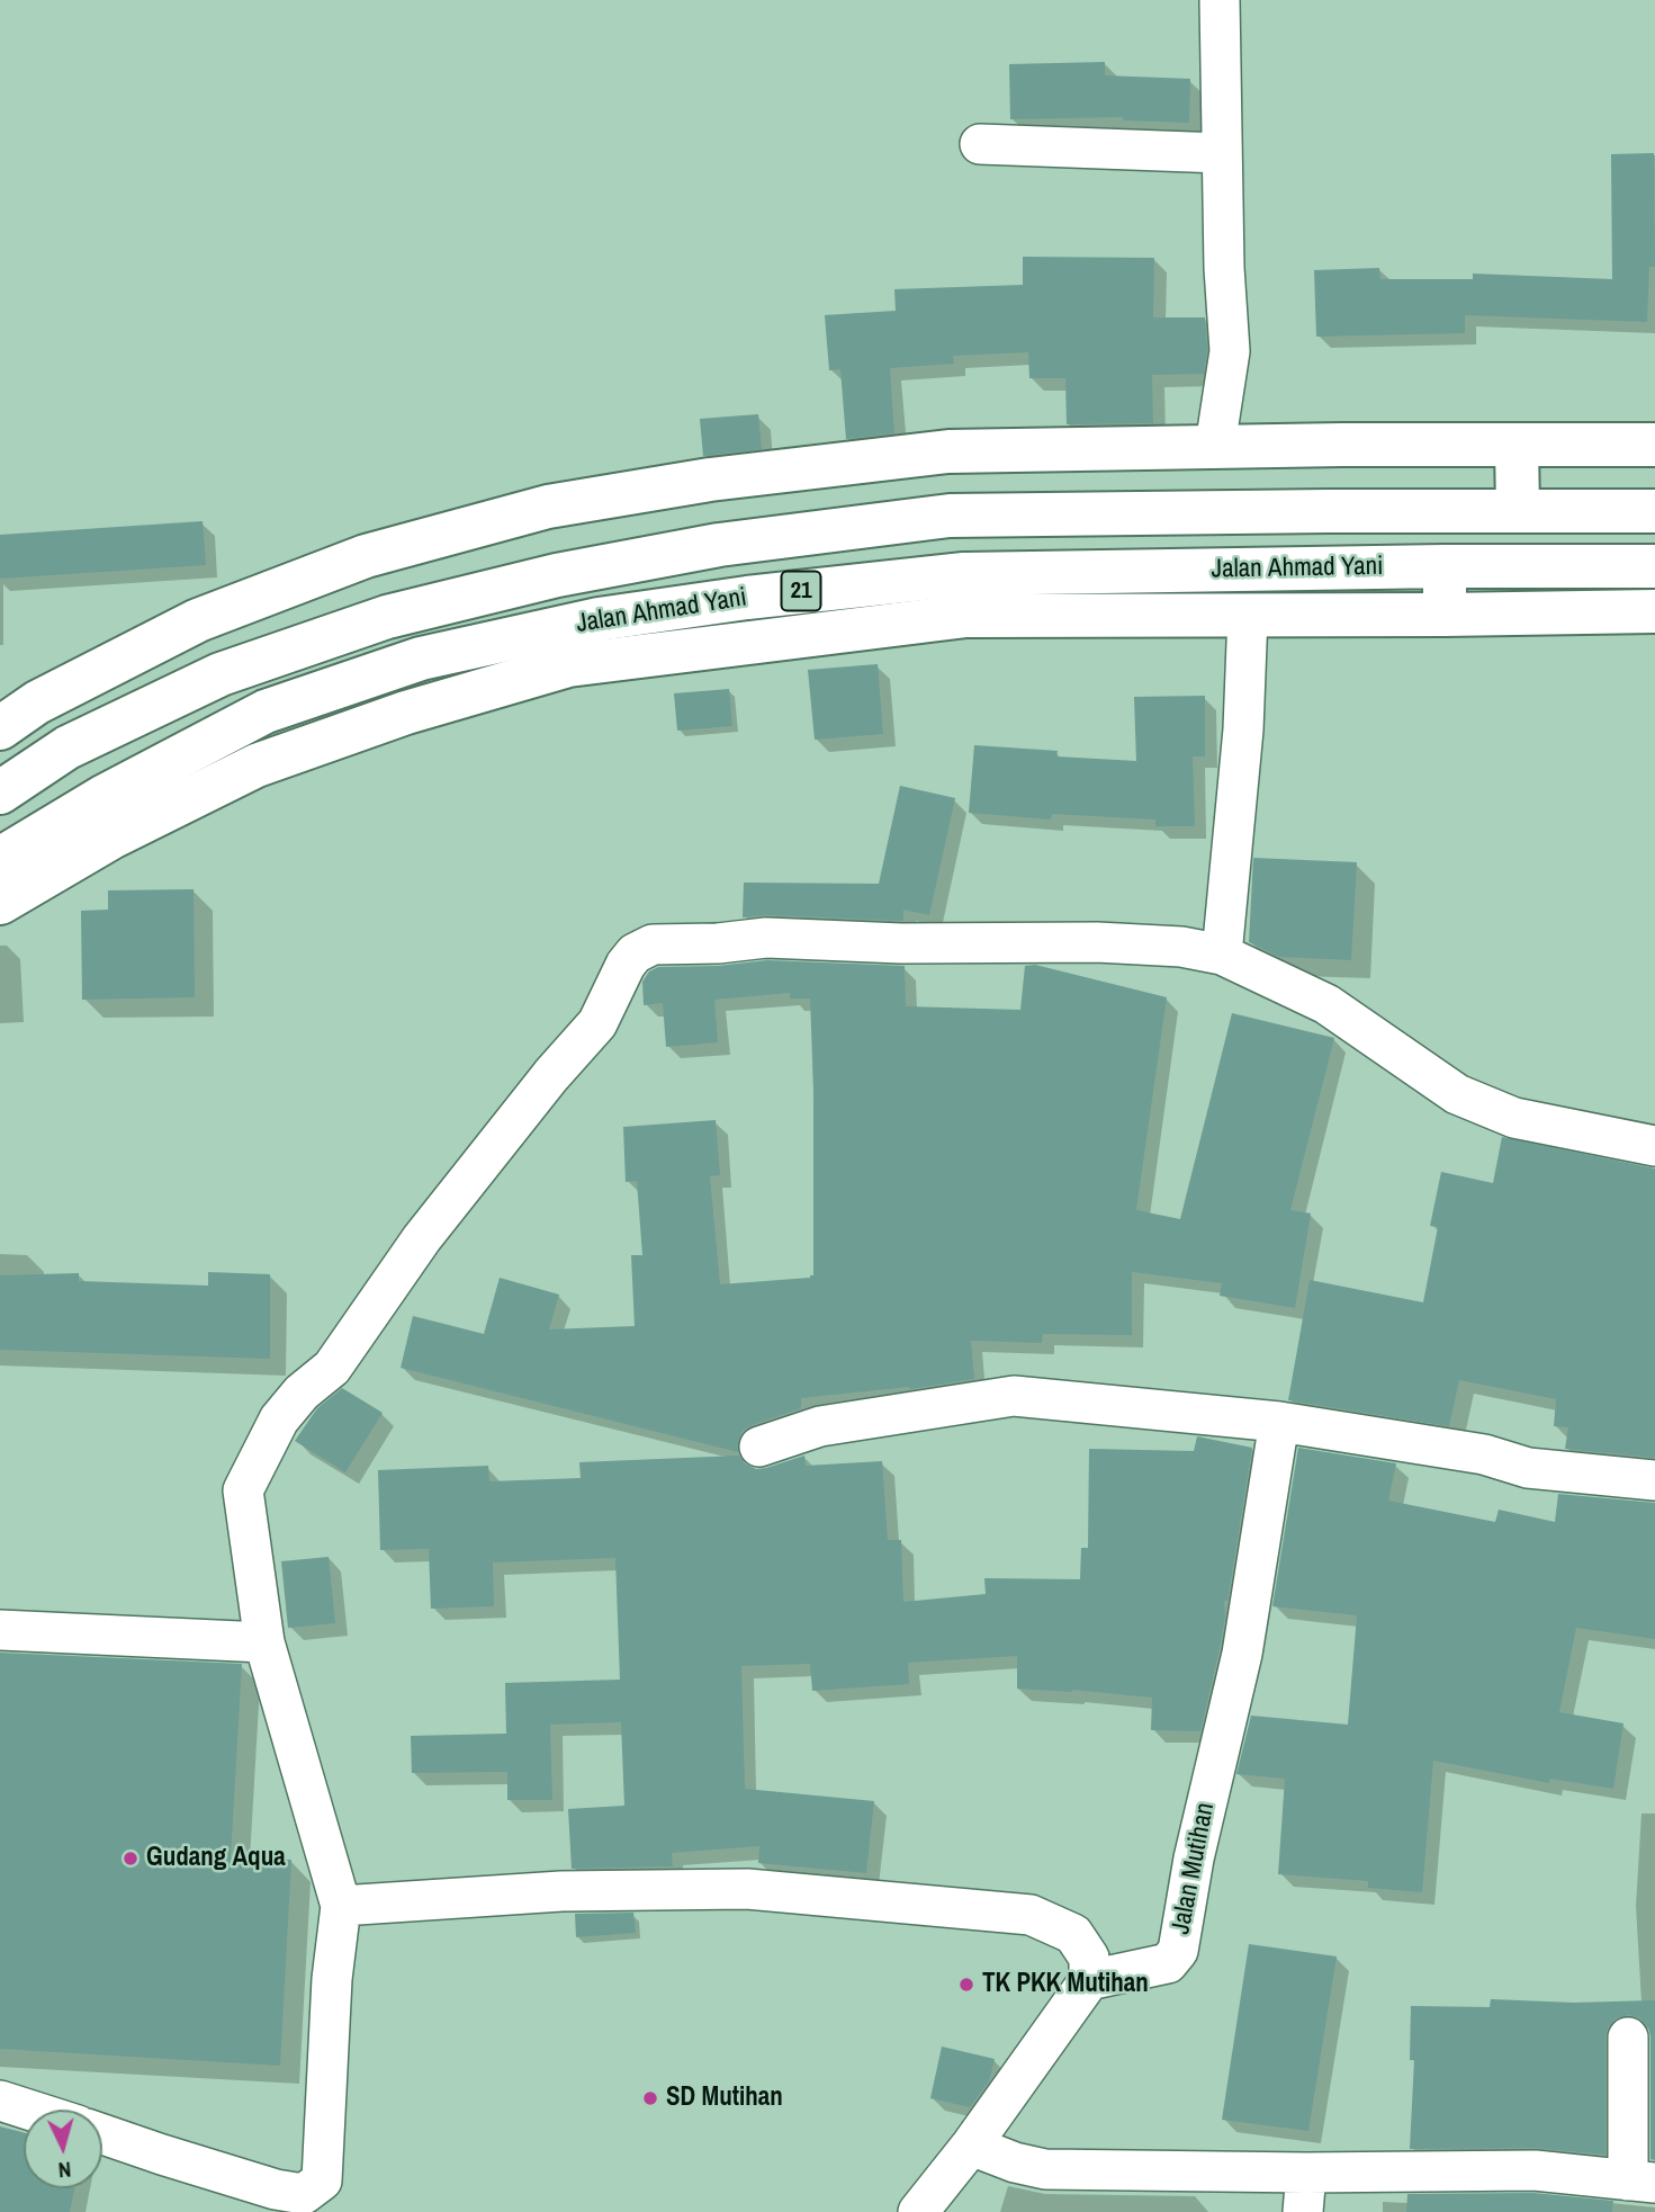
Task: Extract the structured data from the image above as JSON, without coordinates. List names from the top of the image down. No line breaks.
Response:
{"streets":{"main road":["Jalan Ahmad Yani","21"],"street":["Jalan Mutihan"]},"places":["Gudang Aqua","TK PKK Mutihan","SD Mutihan"],"north":"bottom"}
